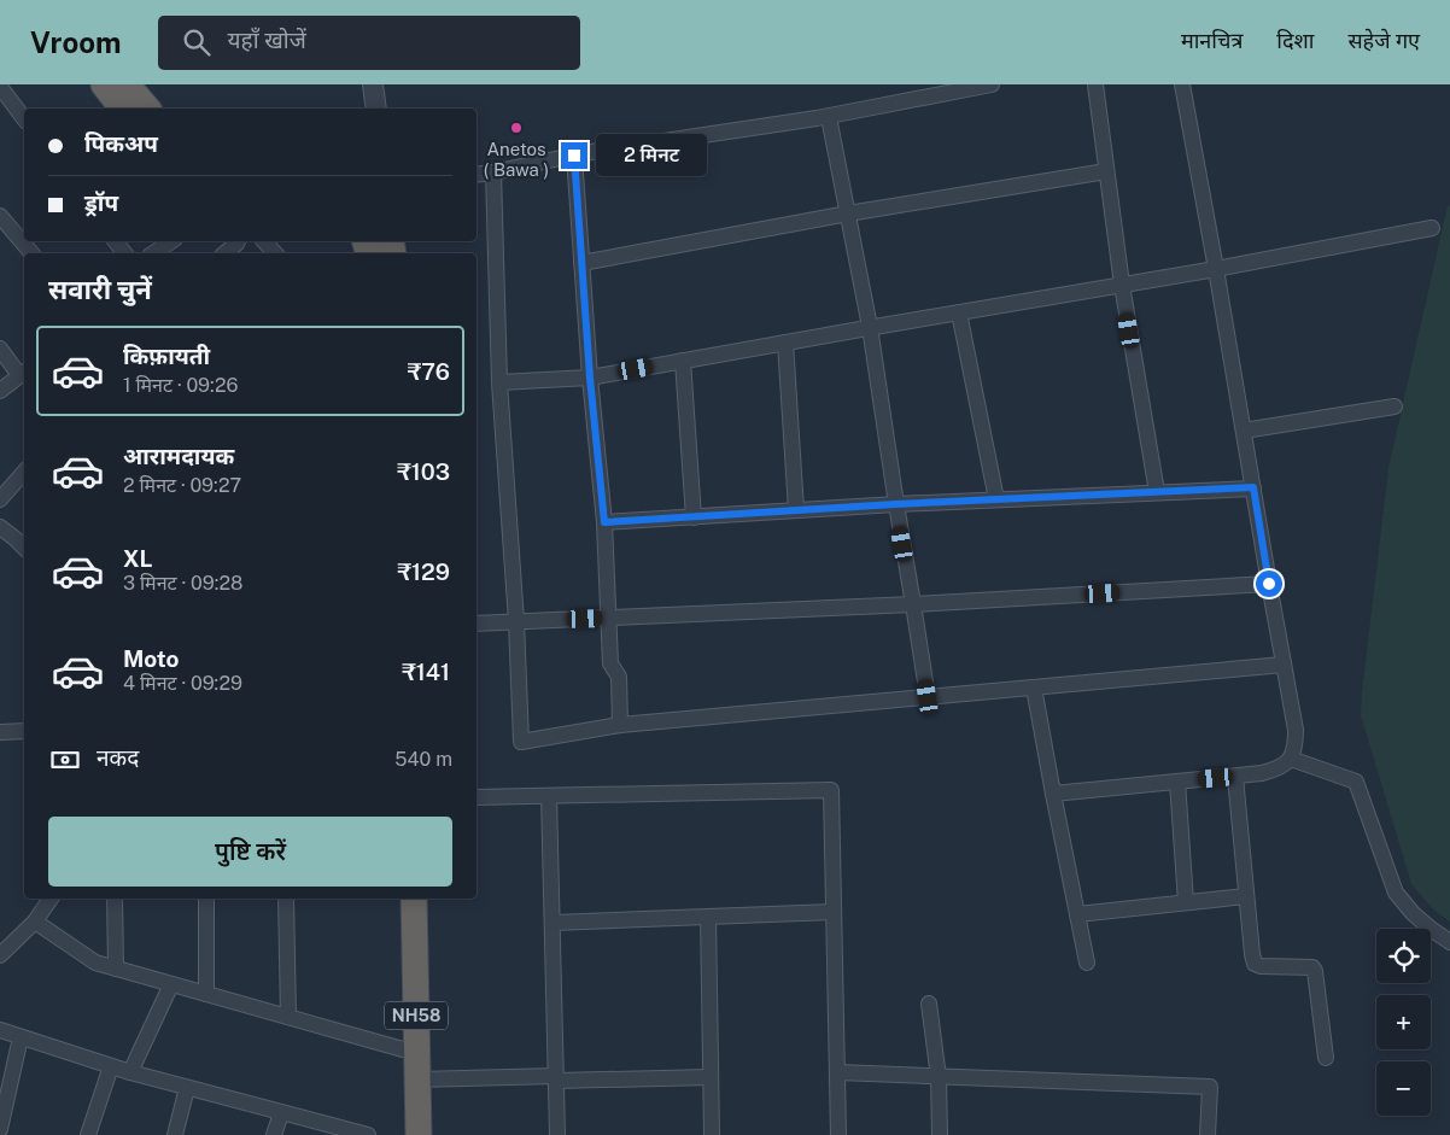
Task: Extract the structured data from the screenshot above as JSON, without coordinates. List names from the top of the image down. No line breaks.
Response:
{"streets":{"highway":["NH58"]},"places":["Anetos ( Bawa )"],"page":{"header":"Vroom","search":"यहाँ खोजें","nav":["मानचित्र","दिशा","सहेजे गए"],"banner":["पिकअप","ड्रॉप"],"bubble":"2 मिनट","heading":"सवारी चुनें","list":[{"name":"किफ़ायती","note":"1 मिनट · 09:26","value":"₹76"},{"name":"आरामदायक","note":"2 मिनट · 09:27","value":"₹103"},{"name":"XL","note":"3 मिनट · 09:28","value":"₹129"},{"name":"Moto","note":"4 मिनट · 09:29","value":"₹141"}],"pay":["नकद","540 m"],"buttons":"पुष्टि करें","map_buttons":["+","−"]}}
